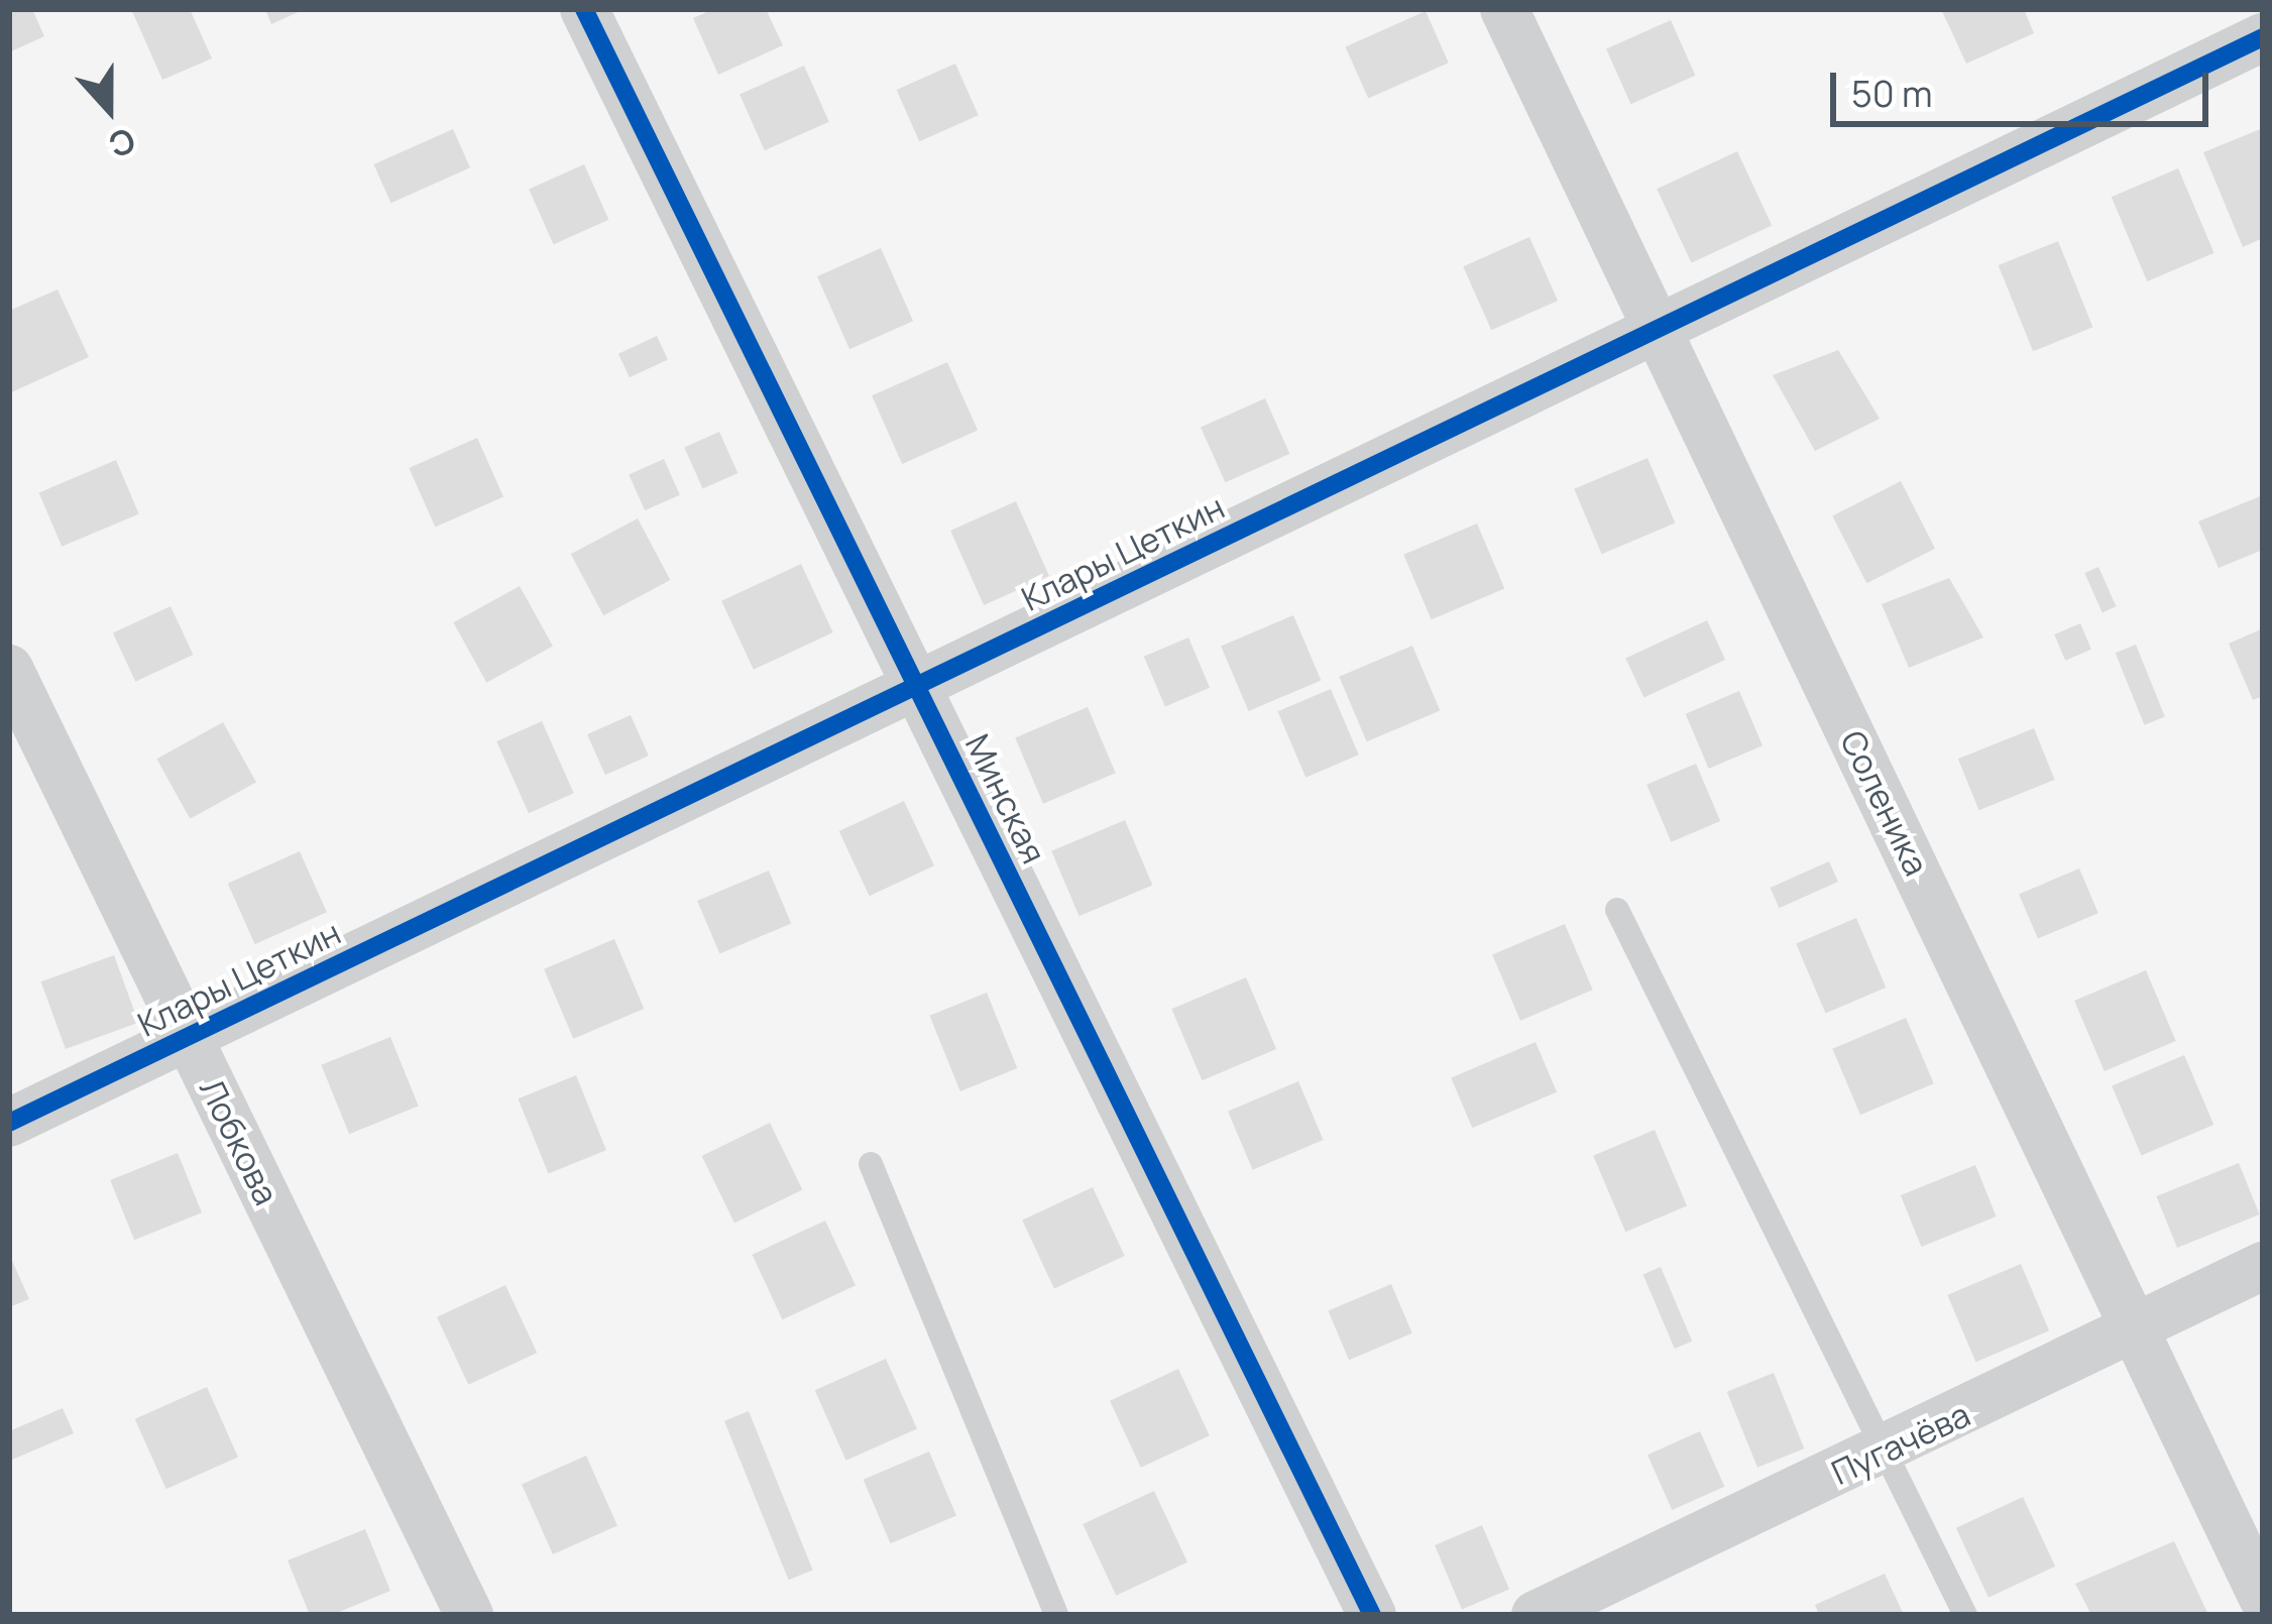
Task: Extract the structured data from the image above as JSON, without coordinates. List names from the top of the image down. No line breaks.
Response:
{"streets":{"street":["Клары Цеткин","Минская","Соленика","Лобкова","Пугачёва"]},"crossings":[["Клары Цеткин","Минская"],["Клары Цеткин","Соленика"],["Клары Цеткин","Лобкова"],["Соленика","Пугачёва"]],"scale_bar":"50 m","north":"bottom"}
